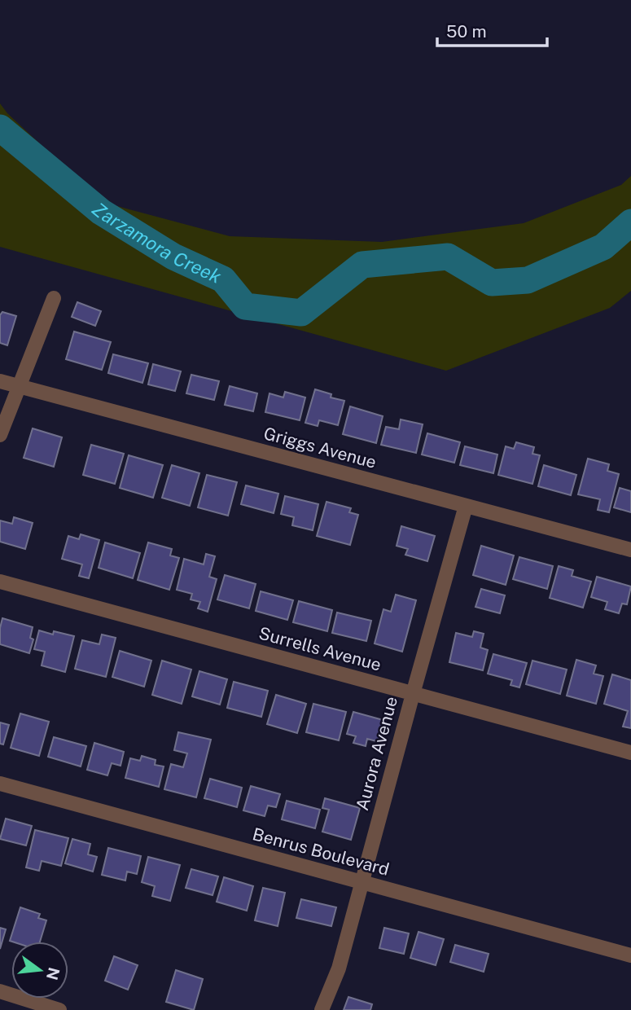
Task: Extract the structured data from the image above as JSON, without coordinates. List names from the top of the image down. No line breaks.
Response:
{"streets":{"street":["Griggs Avenue","Surrells Avenue","Aurora Avenue","Benrus Boulevard"]},"crossings":[["Griggs Avenue","Aurora Avenue"],["Surrells Avenue","Aurora Avenue"],["Aurora Avenue","Benrus Boulevard"]],"water":["Zarzamora Creek"],"scale_bar":"50 m","north":"right"}
